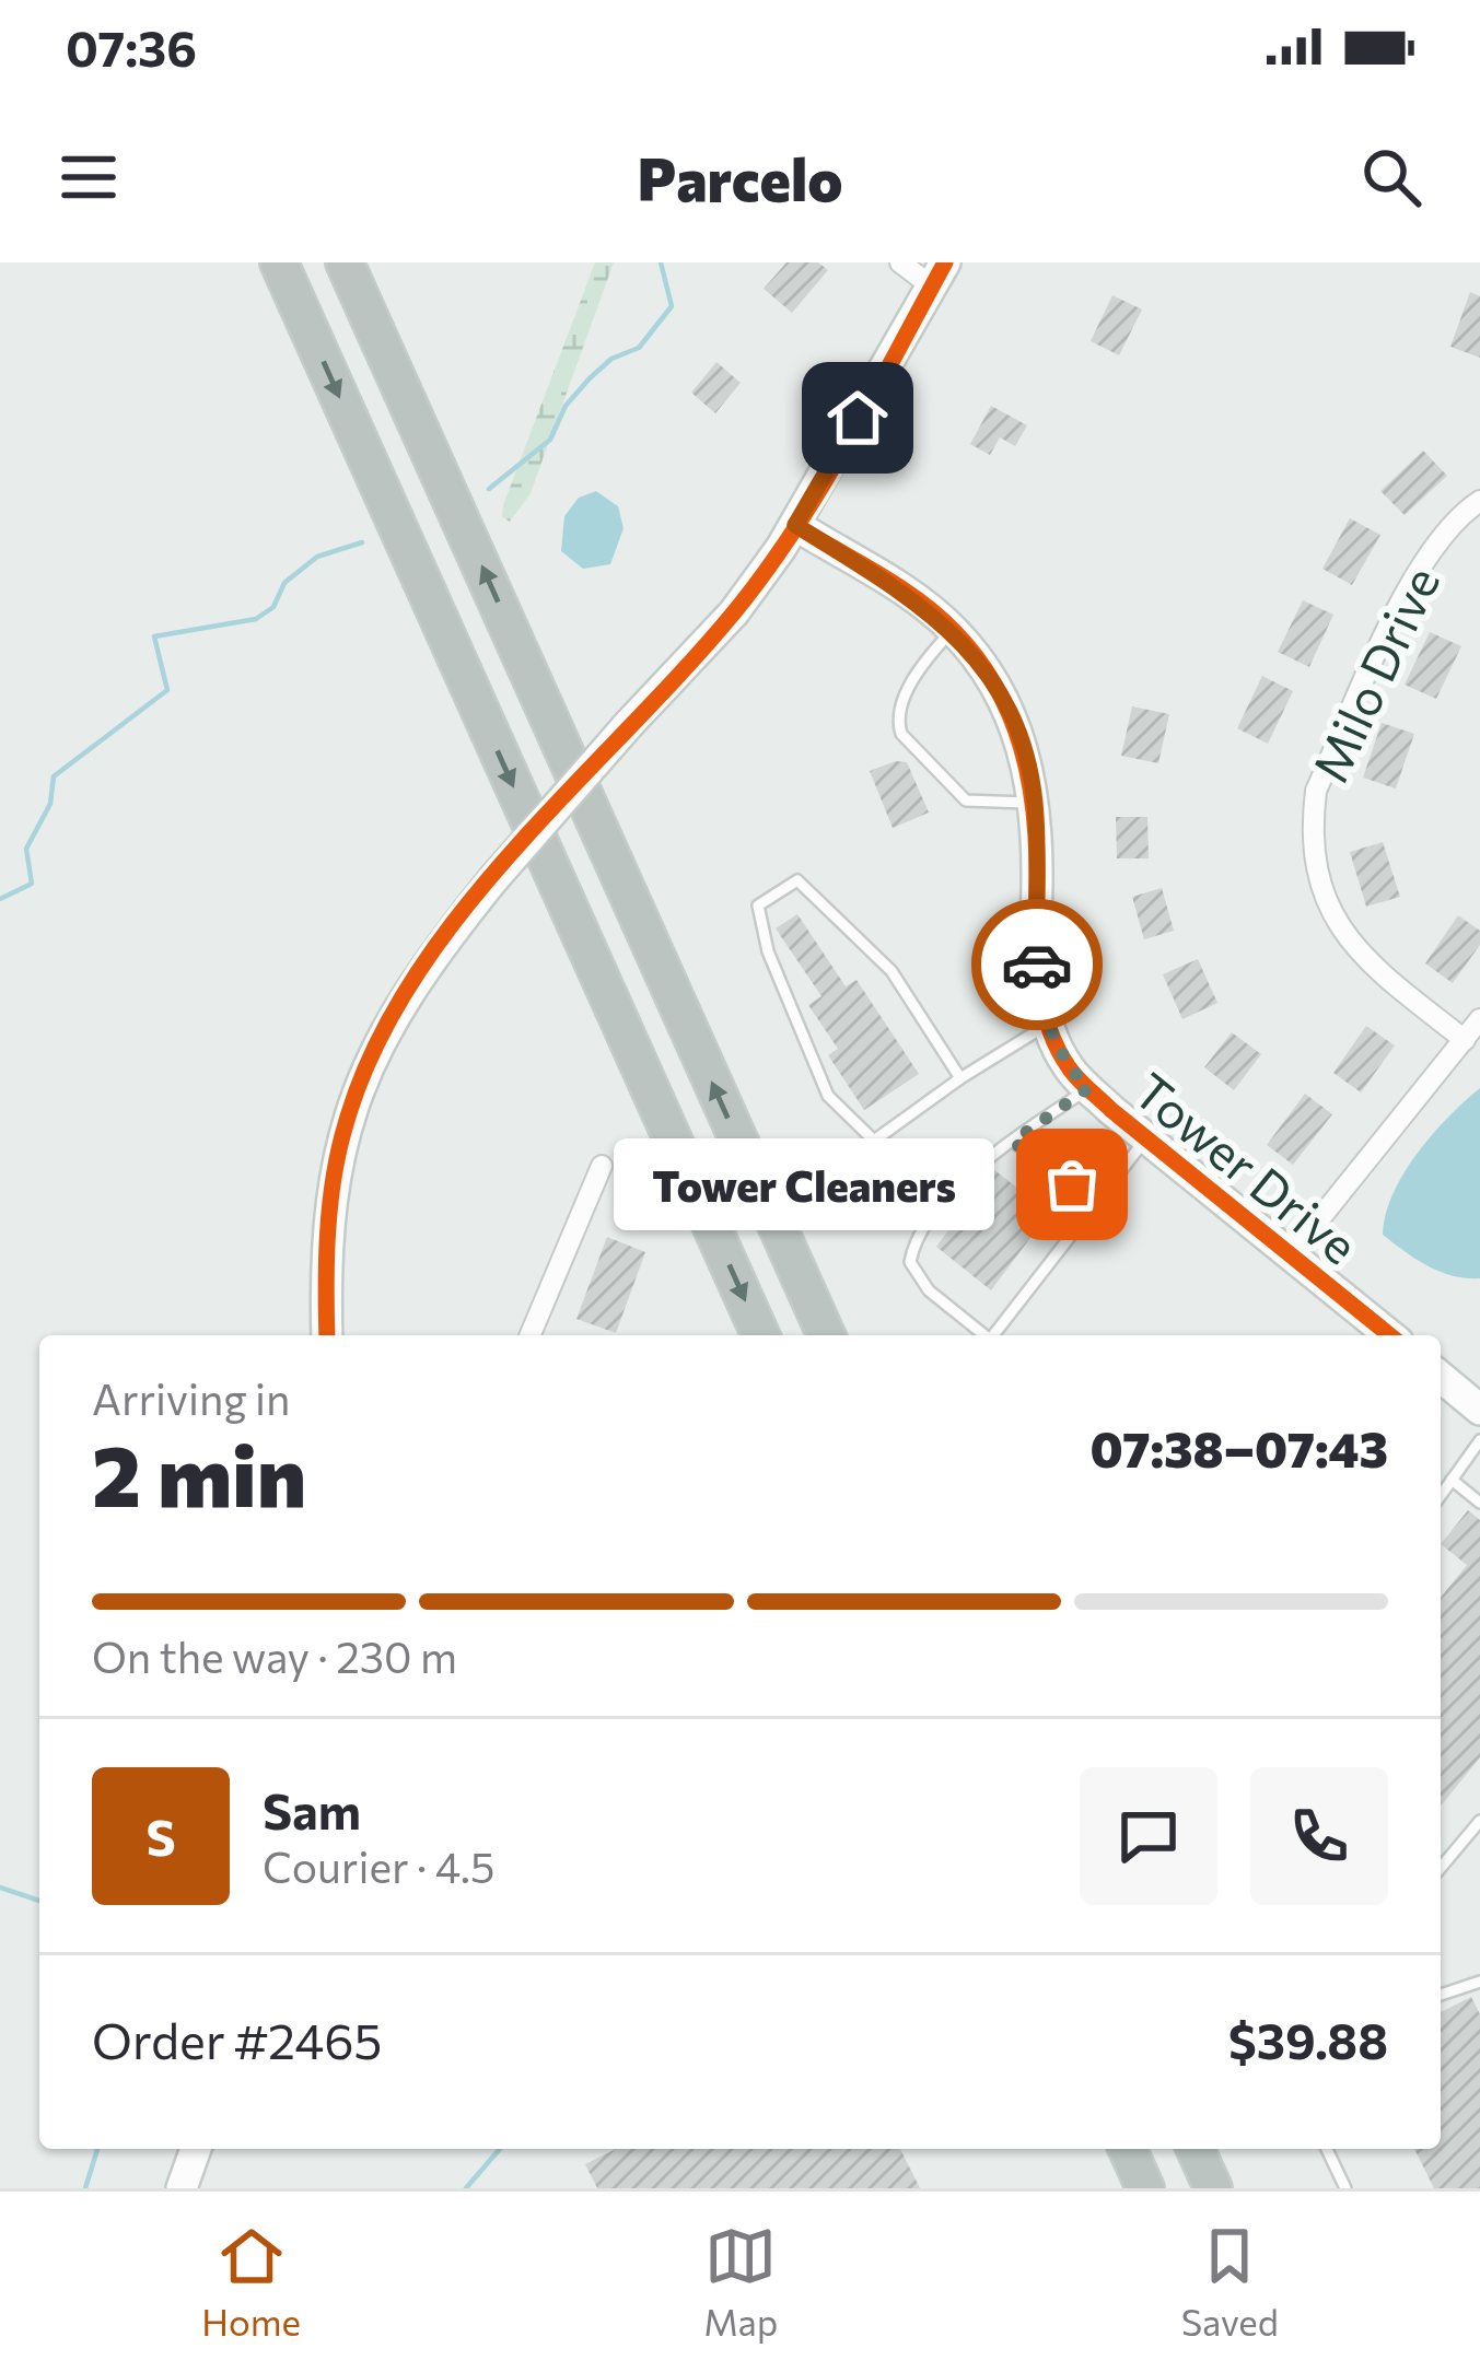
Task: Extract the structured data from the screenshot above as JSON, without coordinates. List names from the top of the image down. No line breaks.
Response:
{"streets":{"street":["Milo Drive","Tower Drive"]},"places":["Tower Cleaners"],"page":{"status":"07:36","header":"Parcelo","bubble":"Tower Cleaners","heading":["2 min","Arriving in","07:38–07:43"],"panel":["Sam","Courier · 4.5","Order #2465","$39.88"],"bar":"On the way · 230 m","round":"S","tabs":["Home","Map","Saved"]}}
